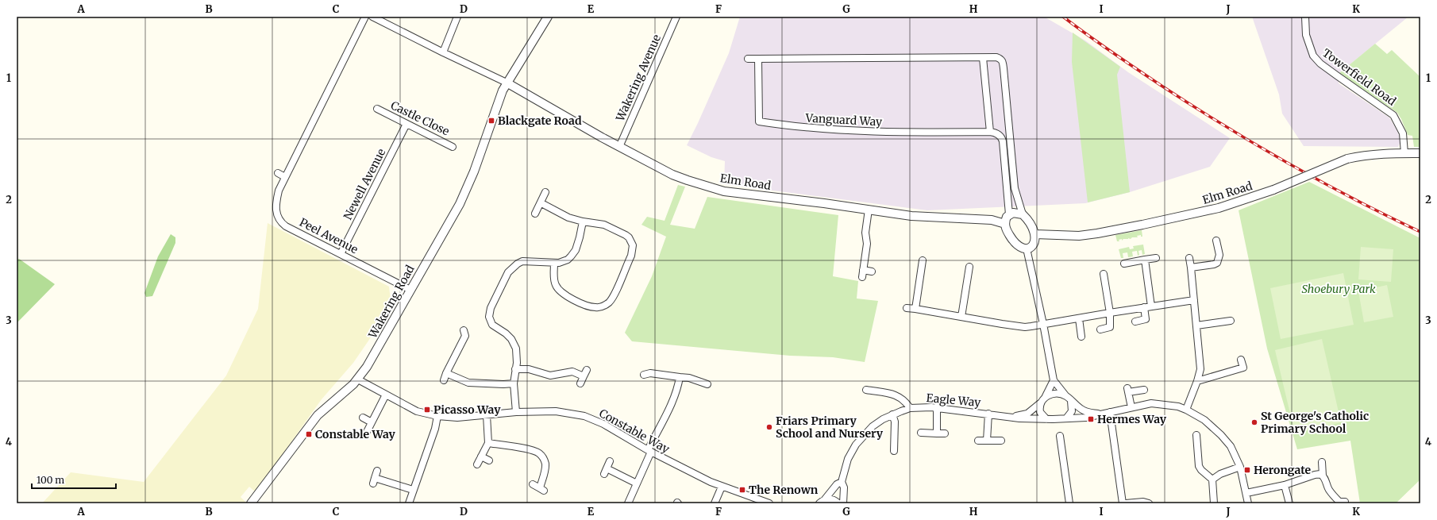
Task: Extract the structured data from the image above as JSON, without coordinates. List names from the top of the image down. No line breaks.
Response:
{"streets":{"street":["Towerfield Road","Wakering Avenue","Castle Close","Vanguard Way","Elm Road","Newell Avenue","Peel Avenue","Wakering Road","Eagle Way","Constable Way"]},"crossings":[["Towerfield Road","Elm Road"],["Wakering Avenue","Elm Road"],["Castle Close","Newell Avenue"],["Elm Road","Wakering Road"],["Newell Avenue","Peel Avenue"],["Peel Avenue","Wakering Road"],["Wakering Road","Constable Way"]],"parks":["Shoebury Park"],"places":{"transit":["Blackgate Road","Picasso Way","Hermes Way","Constable Way","Herongate","The Renown"],"other":["St George's Catholic Primary School","Friars Primary School and Nursery"]},"scale_bar":"100 m","grid":{"columns":["A","B","C","D","E","F","G","H","I","J","K"],"rows":["1","2","3","4"]}}
